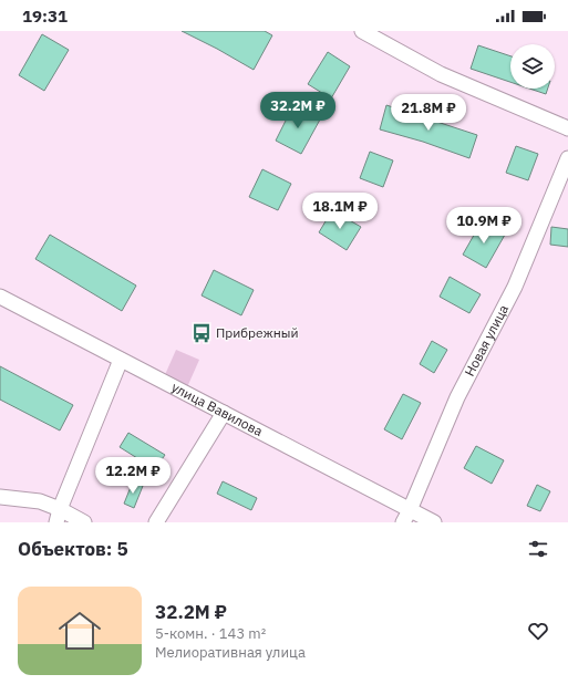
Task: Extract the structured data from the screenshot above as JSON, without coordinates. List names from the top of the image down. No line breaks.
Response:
{"streets":{"street":["Новая улица","улица Вавилова"]},"crossings":[["Новая улица","улица Вавилова"]],"places":{"bus stop":["Прибрежный"]},"page":{"status":"19:31","price":["32.2M ₽","21.8M ₽","18.1M ₽","10.9M ₽","12.2M ₽"],"heading":"Объектов: 5","list":[{"name":"32.2M ₽","note":"5-комн. · 143 m² · Мелиоративная улица"}]}}
